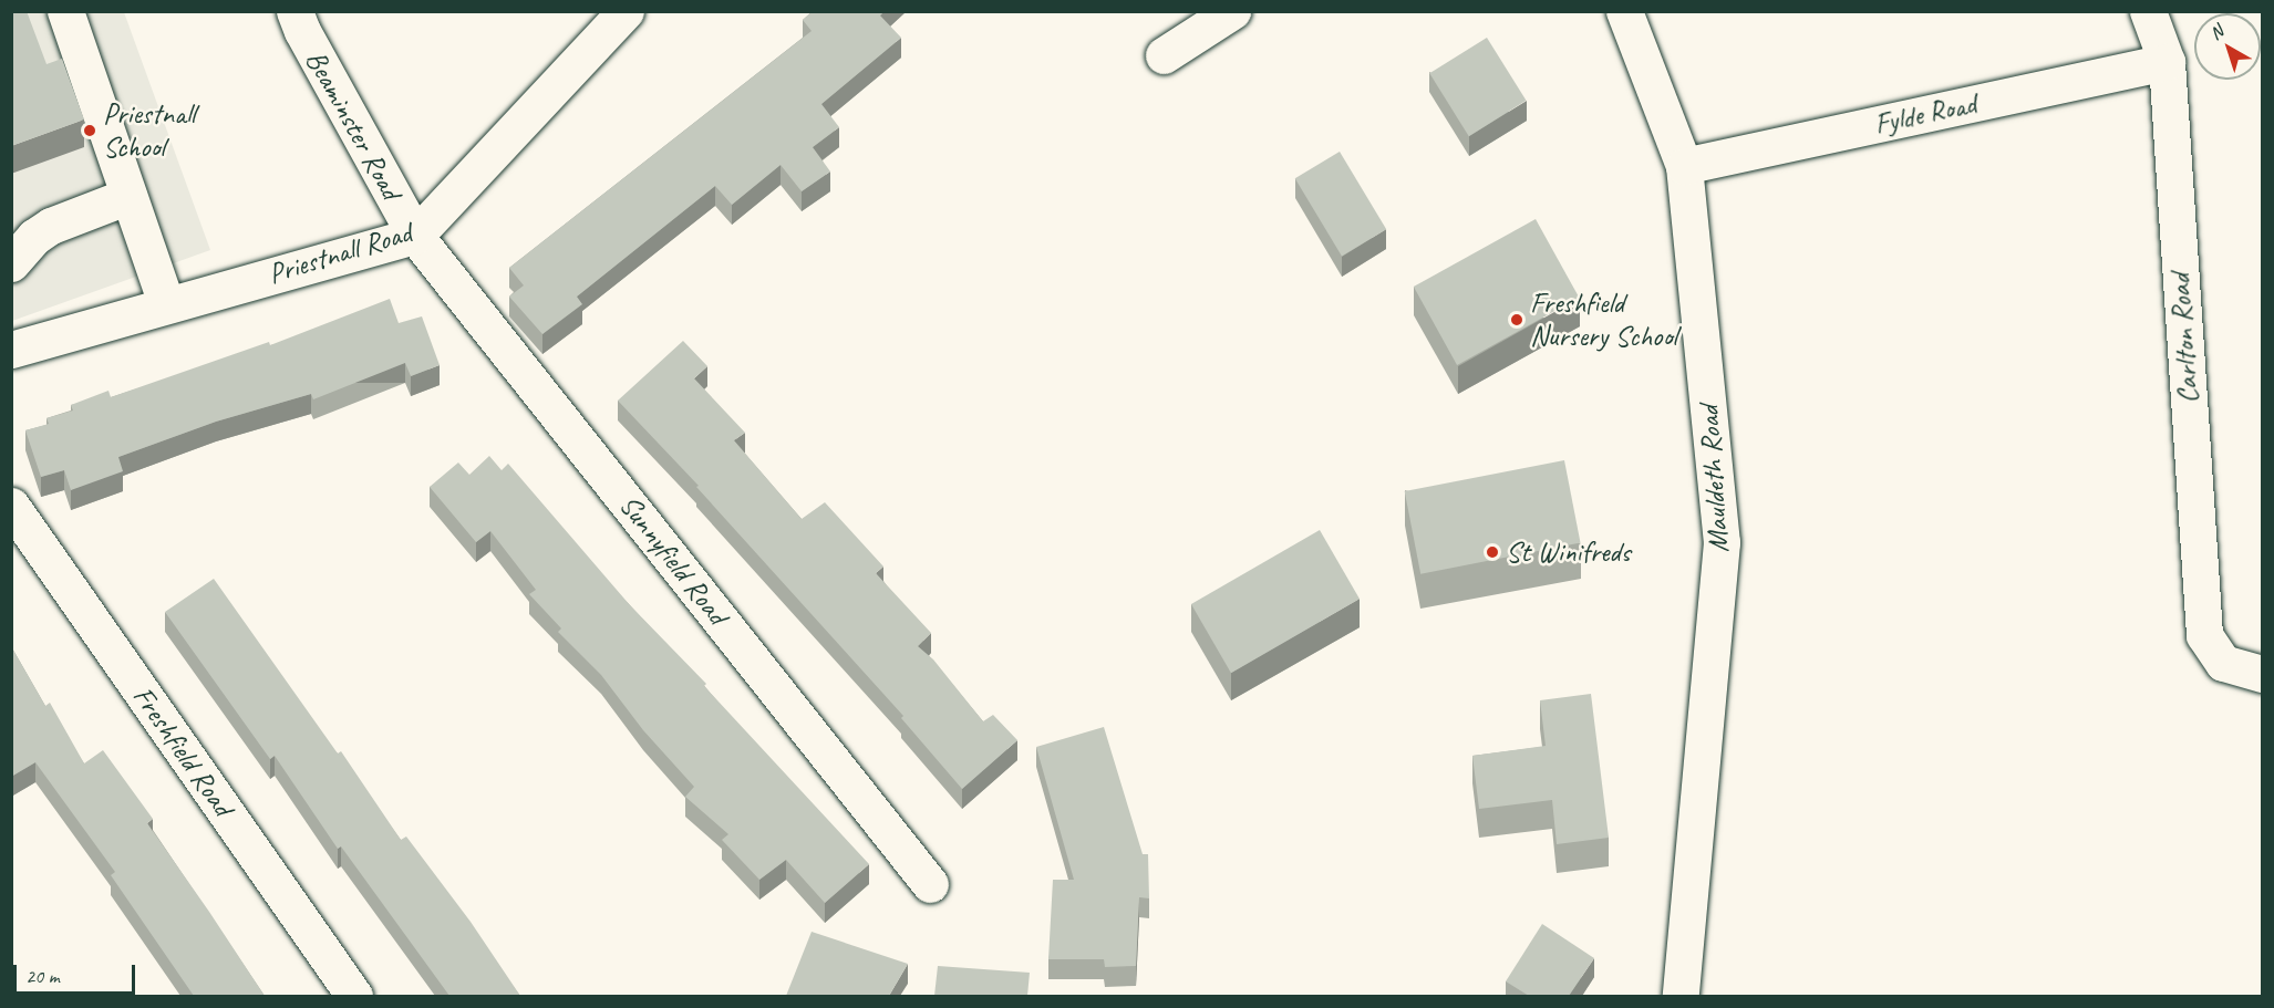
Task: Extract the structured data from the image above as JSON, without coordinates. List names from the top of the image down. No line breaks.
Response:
{"streets":{"street":["Fylde Road","Beaminster Road","Priestnall Road","Carlton Road","Mauldeth Road","Sunnyfield Road","Freshfield Road"]},"crossings":[["Fylde Road","Carlton Road"],["Fylde Road","Mauldeth Road"],["Beaminster Road","Priestnall Road"],["Beaminster Road","Sunnyfield Road"],["Priestnall Road","Sunnyfield Road"]],"places":["Priestnall School","Freshfield Nursery School","St Winifreds"],"scale_bar":"20 m","north":"top left"}
